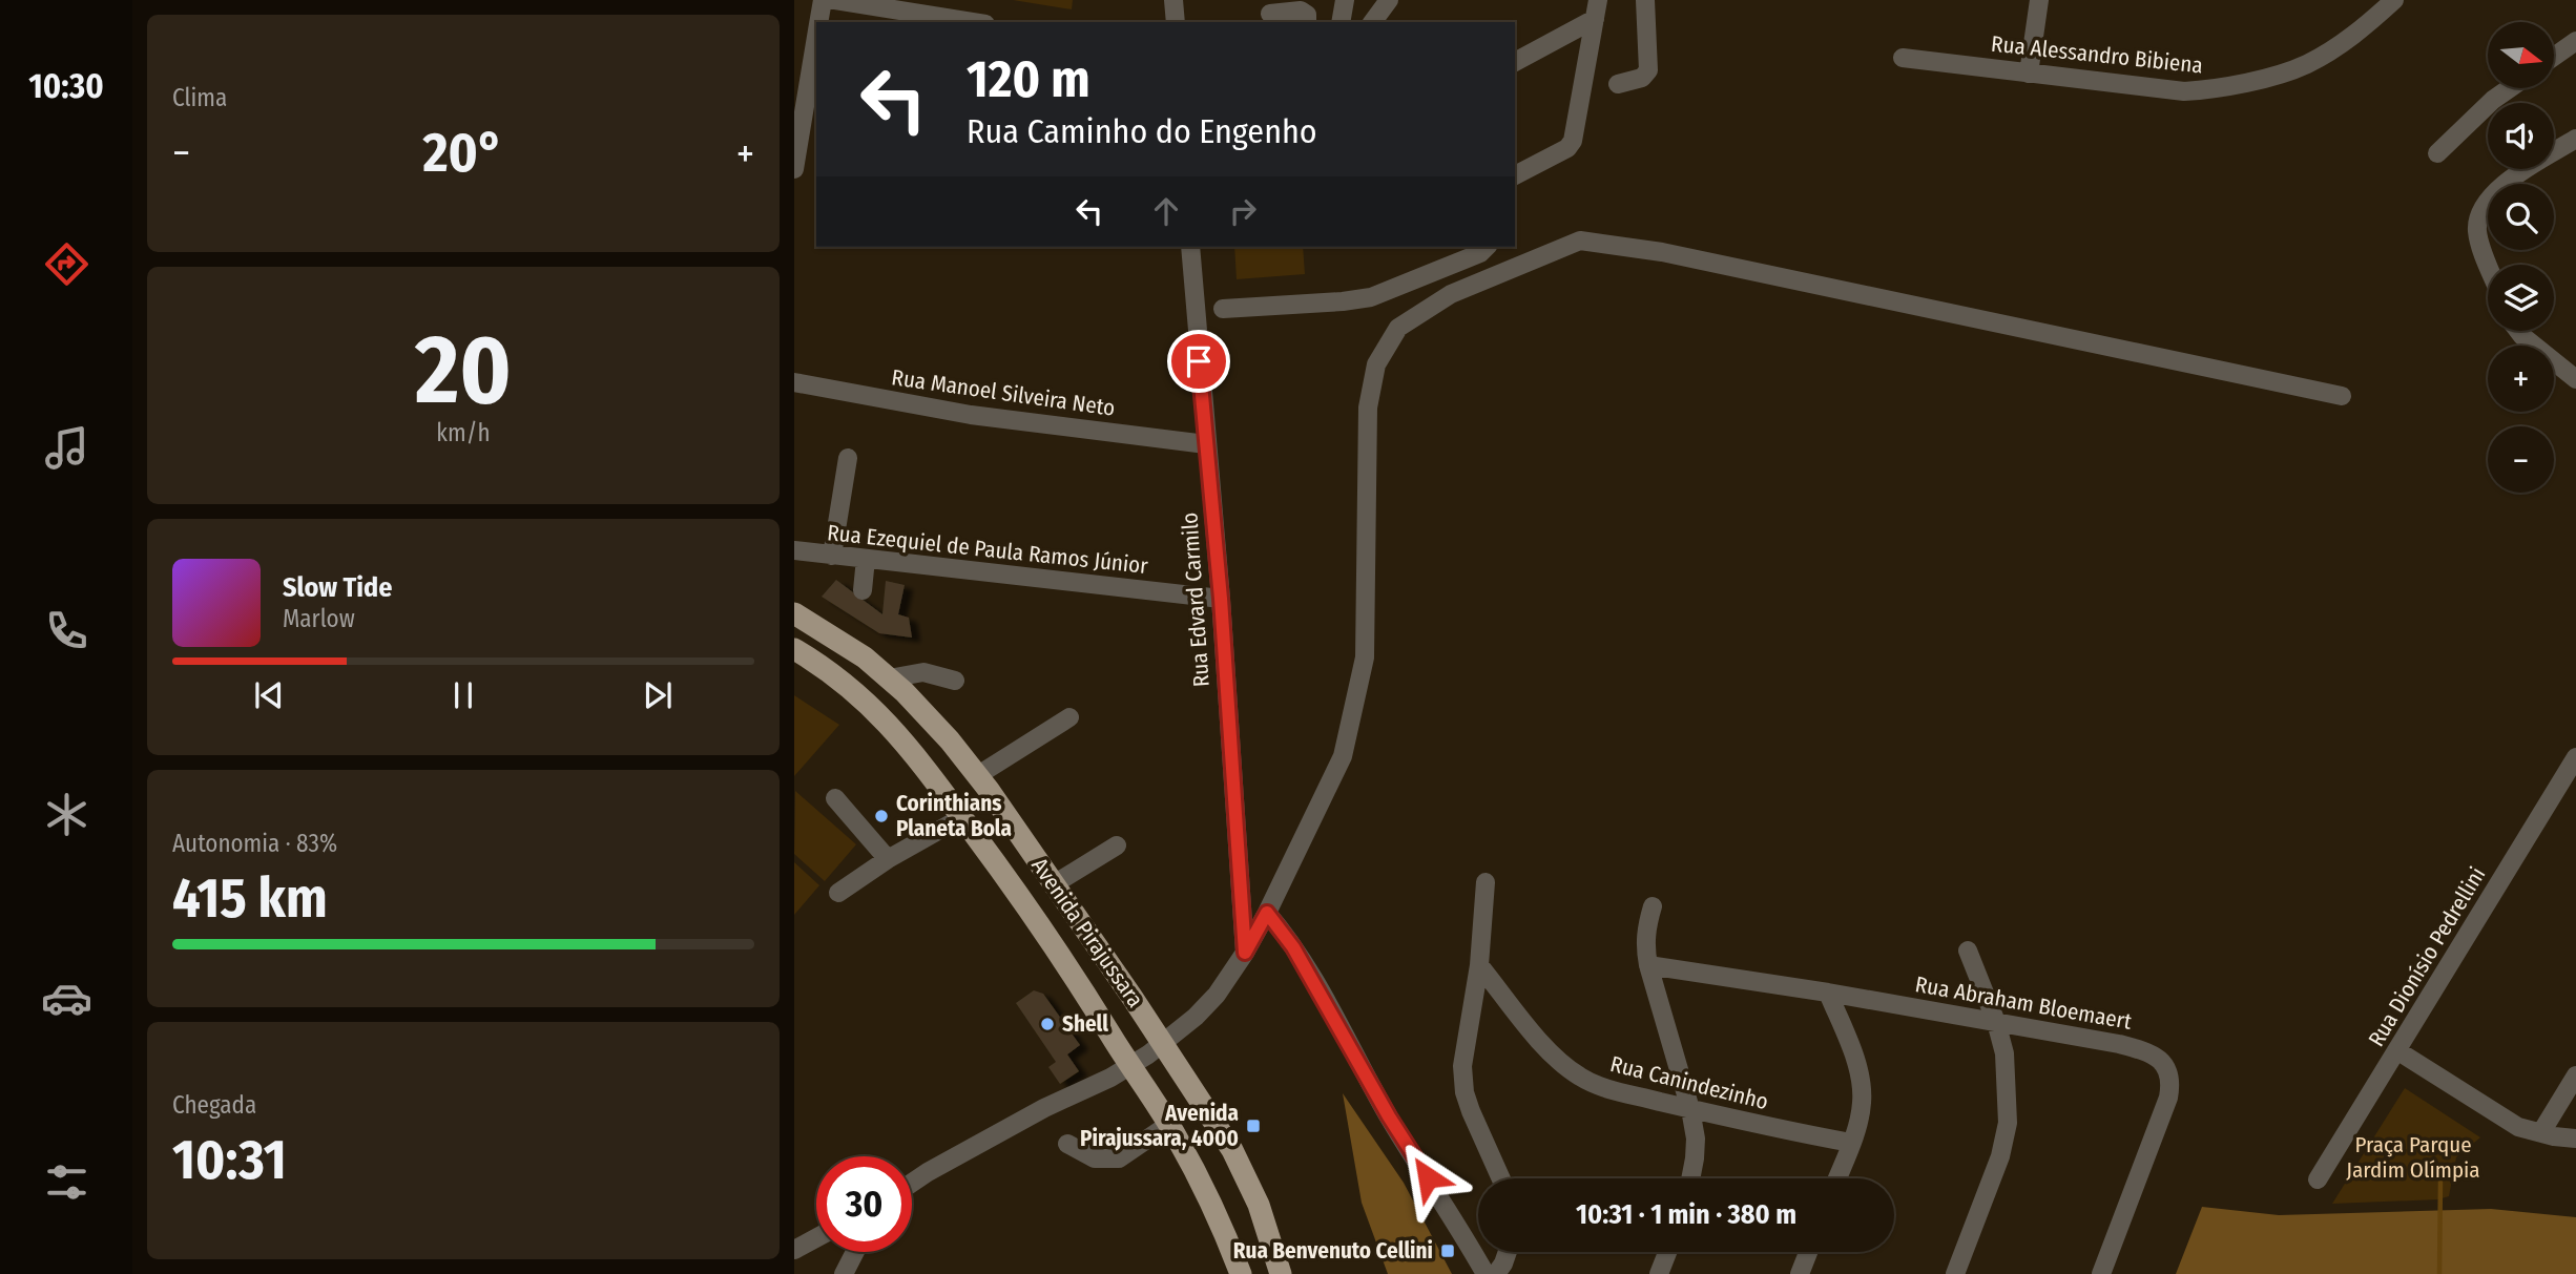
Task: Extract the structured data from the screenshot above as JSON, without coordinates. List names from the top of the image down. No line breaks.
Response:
{"streets":{"main road":["Avenida Pirajussara"],"street":["Rua Alessandro Bibiena","Rua Manoel Silveira Neto","Rua Ezequiel de Paula Ramos Júnior","Rua Edvard Carmilo","Rua Dionísio Pedrellini","Rua Abraham Bloemaert","Rua Canindezinho"]},"crossings":[["Rua Manoel Silveira Neto","Rua Edvard Carmilo"],["Rua Ezequiel de Paula Ramos Júnior","Rua Edvard Carmilo"]],"parks":["Praça Parque Jardim Olímpia"],"places":{"other":["Corinthians Planeta Bola","Shell"],"transit":["Avenida Pirajussara, 4000","Rua Benvenuto Cellini"]},"north":"right","page":{"tabs":"10:30","tile":["Clima",["20","km/h"],["Autonomia · 83%","415 km"],["Chegada","10:31"]],"map_buttons":["+","−"],"turn":["120 m","Rua Caminho do Engenho"],"heat":["−","20°","+"],"song":["Slow Tide","Marlow"],"limit":"30","trip":"10:31 · 1 min · 380 m"}}
